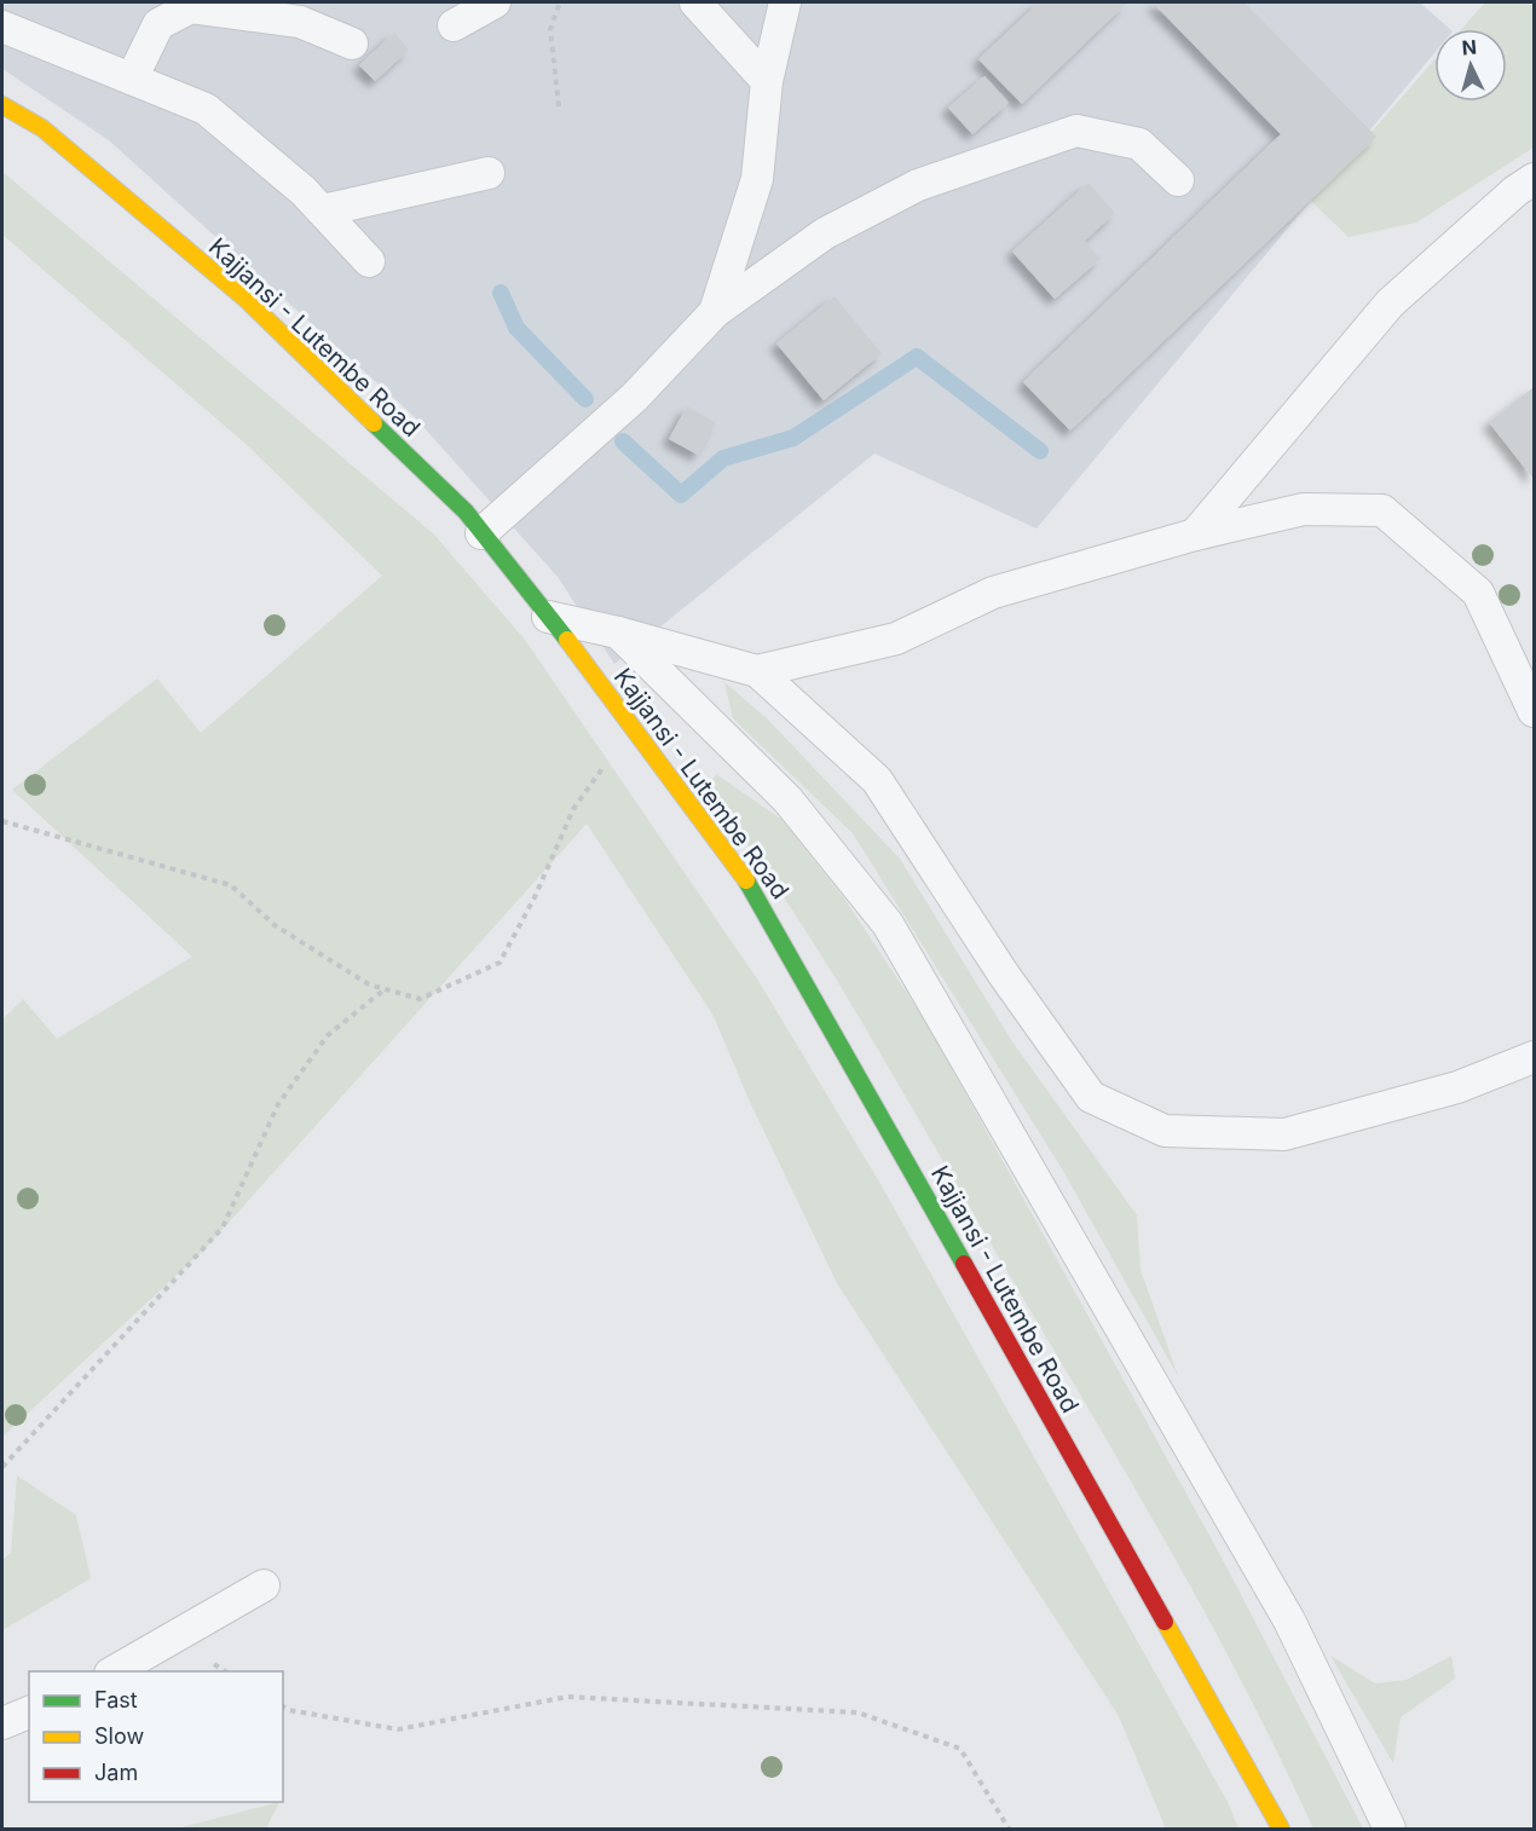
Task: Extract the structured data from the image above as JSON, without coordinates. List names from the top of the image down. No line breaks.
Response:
{"streets":{"street":["Kajjansi - Lutembe Road"]},"legend":["Fast","Slow","Jam"],"north":"top"}
